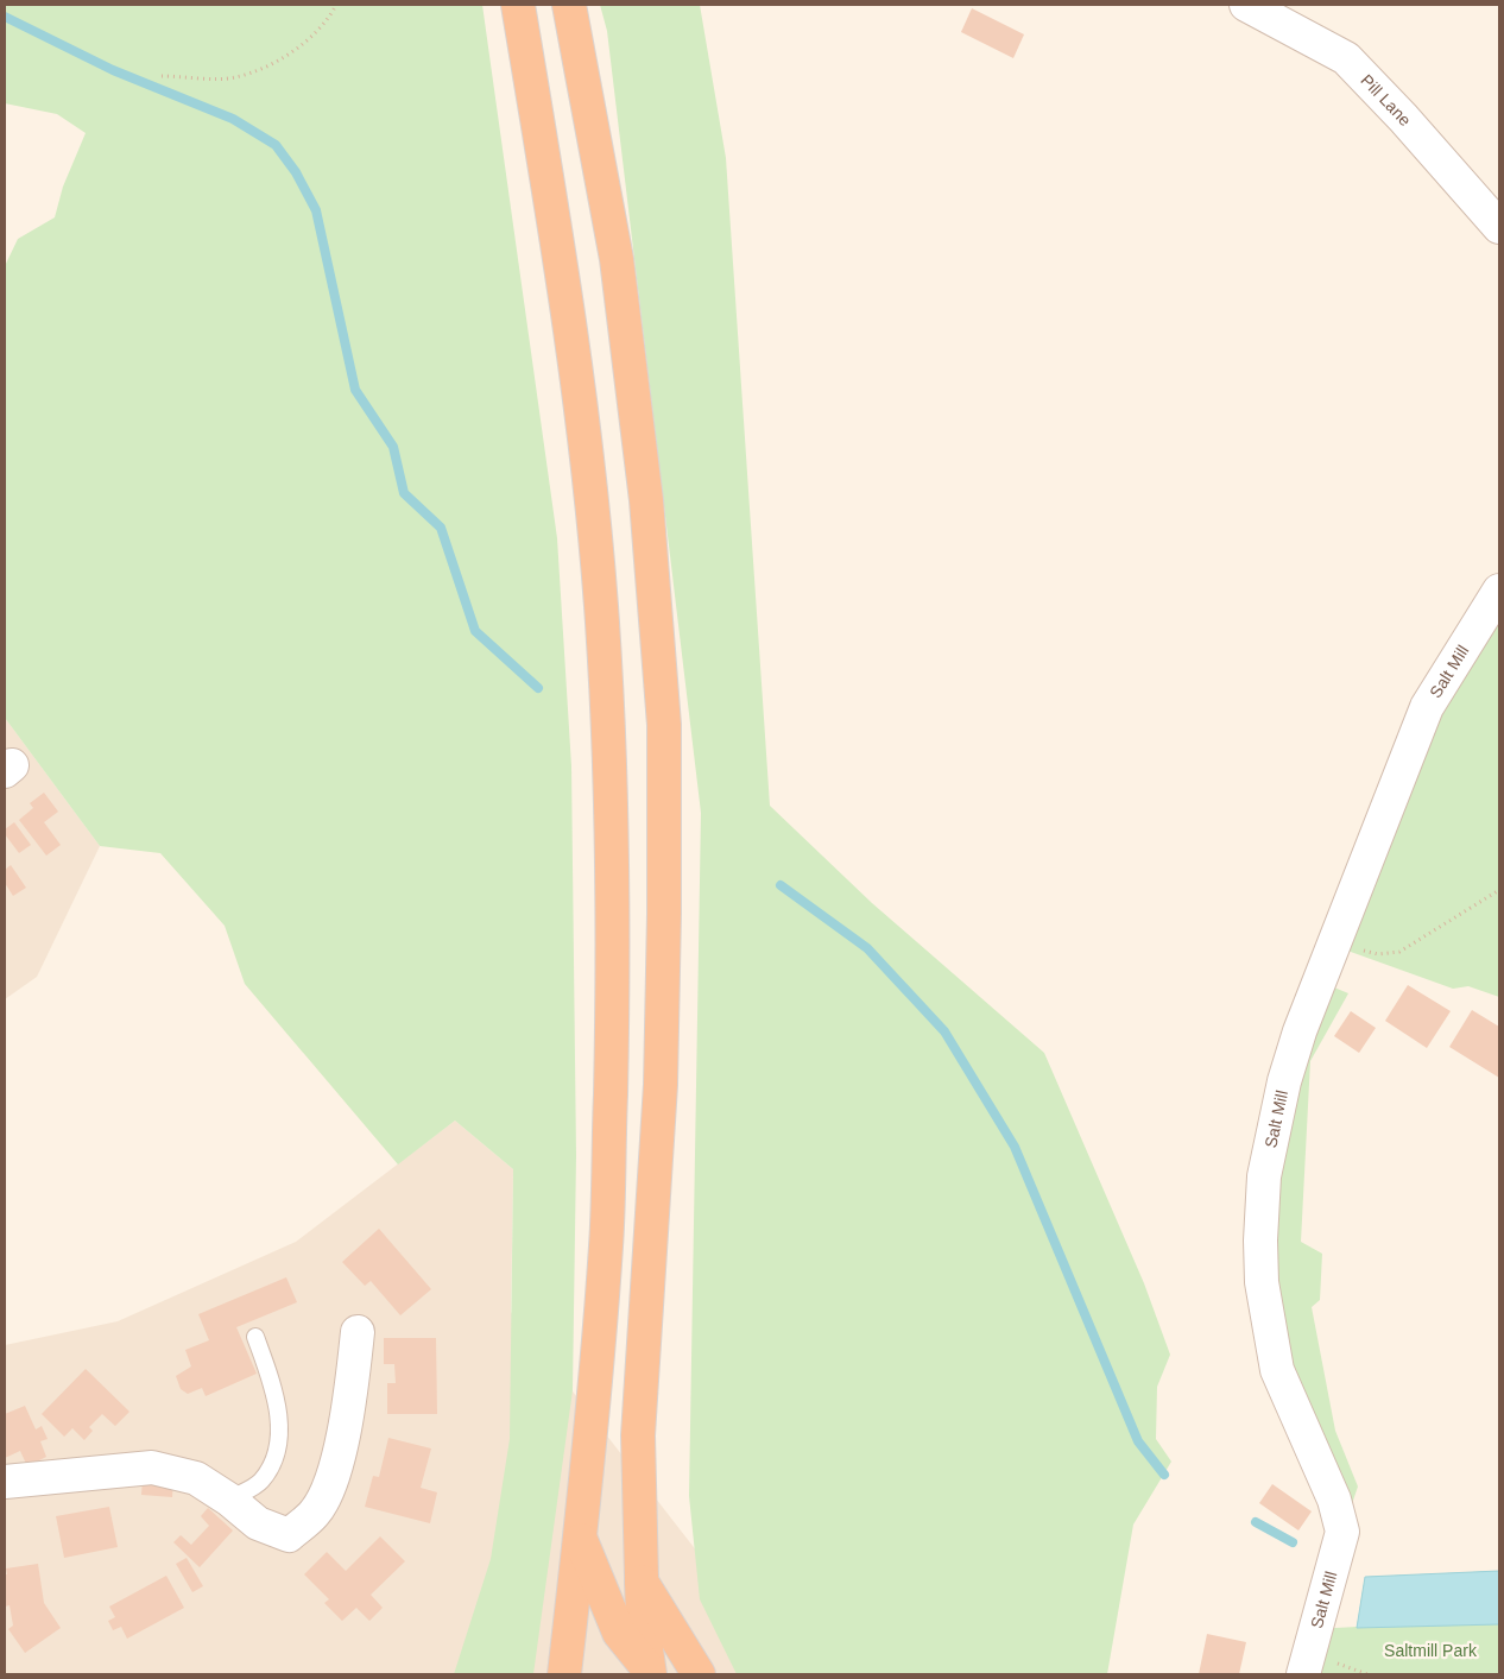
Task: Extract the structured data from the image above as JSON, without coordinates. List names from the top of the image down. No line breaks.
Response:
{"streets":{"street":["Pill Lane","Salt Mill"]},"parks":["Saltmill Park"]}
